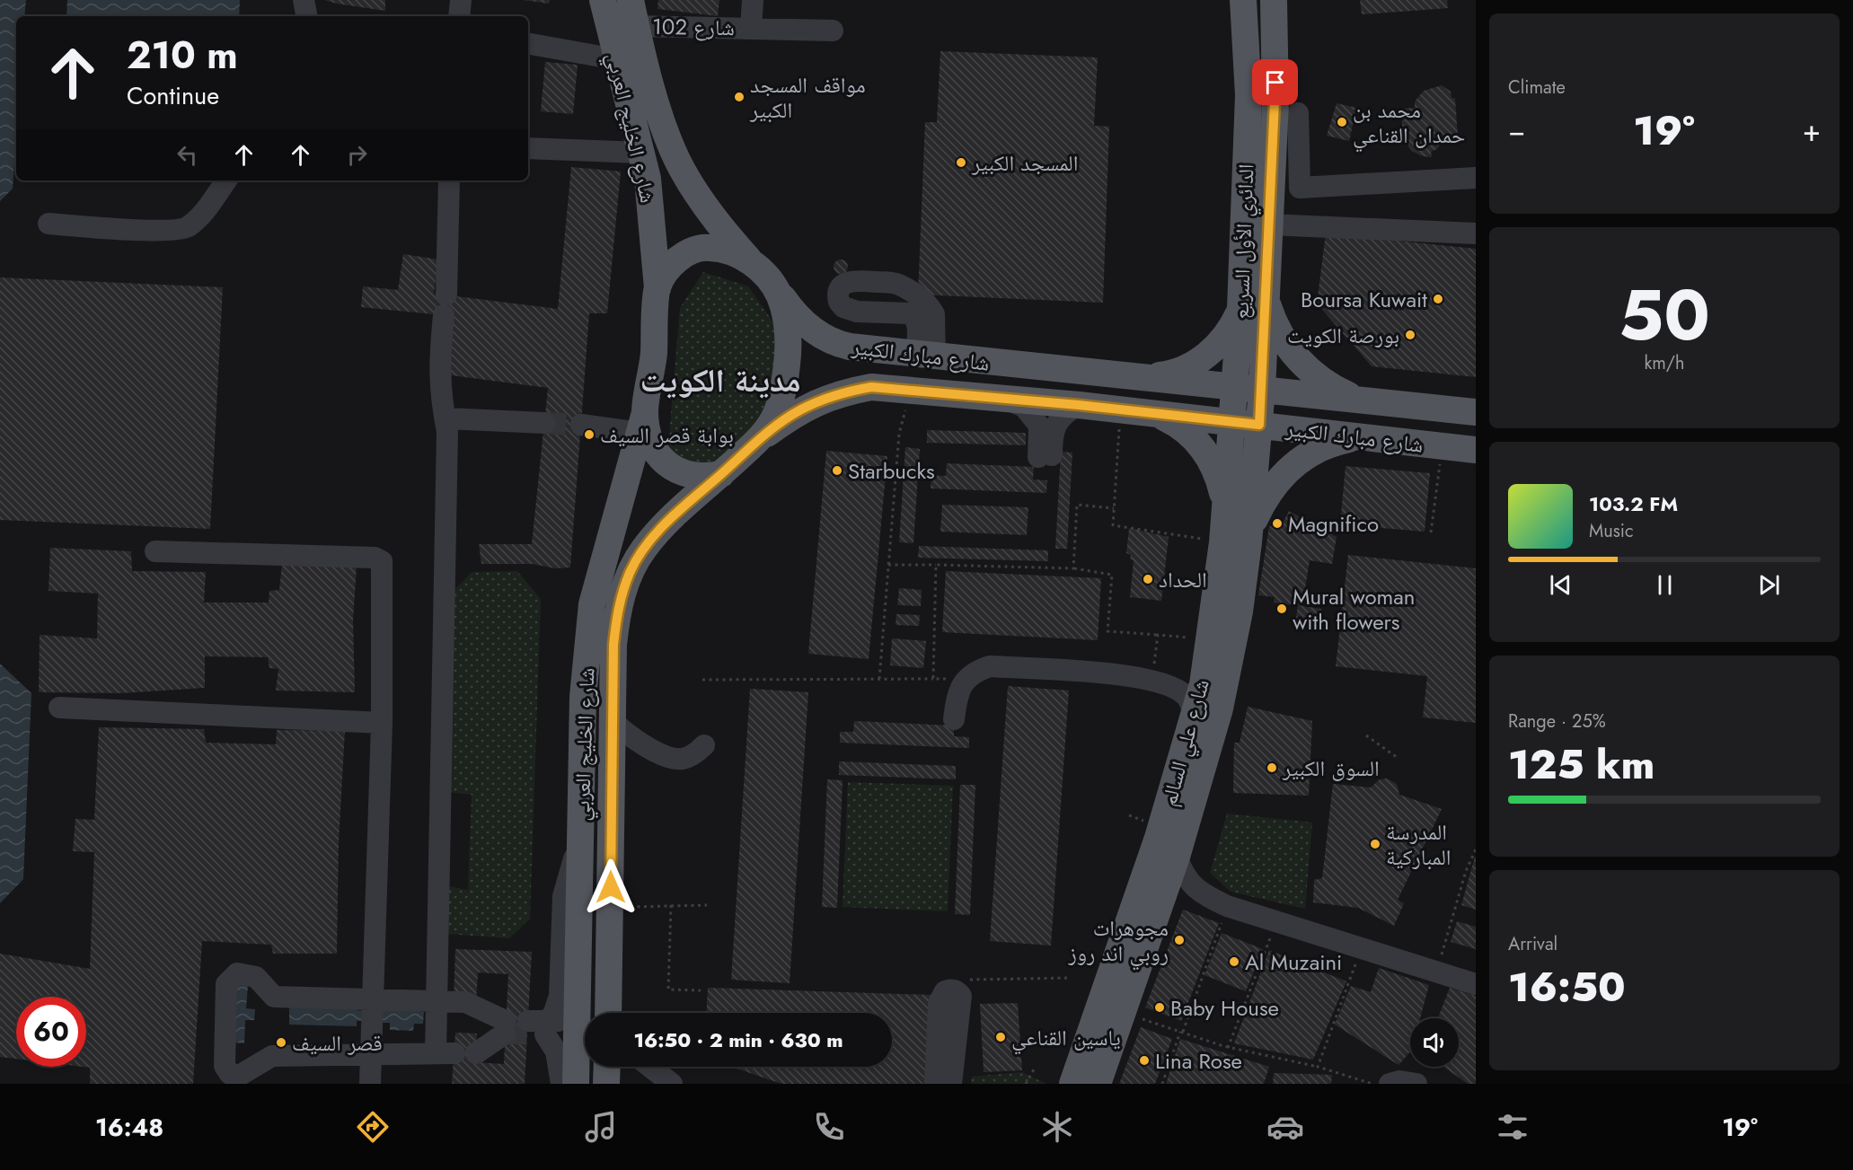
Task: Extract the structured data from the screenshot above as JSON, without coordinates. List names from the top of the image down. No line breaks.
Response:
{"streets":{"main road":["شارع الخليج العربي","الدائري الأول السريع","شارع مبارك الكبير","شارع علي السالم"],"street":["شارع 102"]},"crossings":[["شارع 102","شارع الخليج العربي"],["شارع الخليج العربي","شارع مبارك الكبير"],["الدائري الأول السريع","شارع مبارك الكبير"],["الدائري الأول السريع","شارع علي السالم"],["شارع مبارك الكبير","شارع علي السالم"]],"districts":["مدينة الكويت"],"places":["مواقف المسجد الكبير","محمد بن حمدان القناعي","المسجد الكبير","Boursa Kuwait","بورصة الكويت","بوابة قصر السيف","Starbucks","Magnifico","الحداد","Mural woman with flowers","السوق الكبير","المدرسة المباركية","مجوهرات روبي اند روز","Al Muzaini","Baby House","ياسين القناعي","قصر السيف","Lina Rose"],"page":{"tile":["Climate",["50","km/h"],["Range · 25%","125 km"],["Arrival","16:50"]],"turn":["210 m","Continue"],"heat":["−","19°","+"],"song":["103.2 FM","Music"],"limit":"60","trip":"16:50 · 2 min · 630 m","tabs":["16:48","19°"]}}
